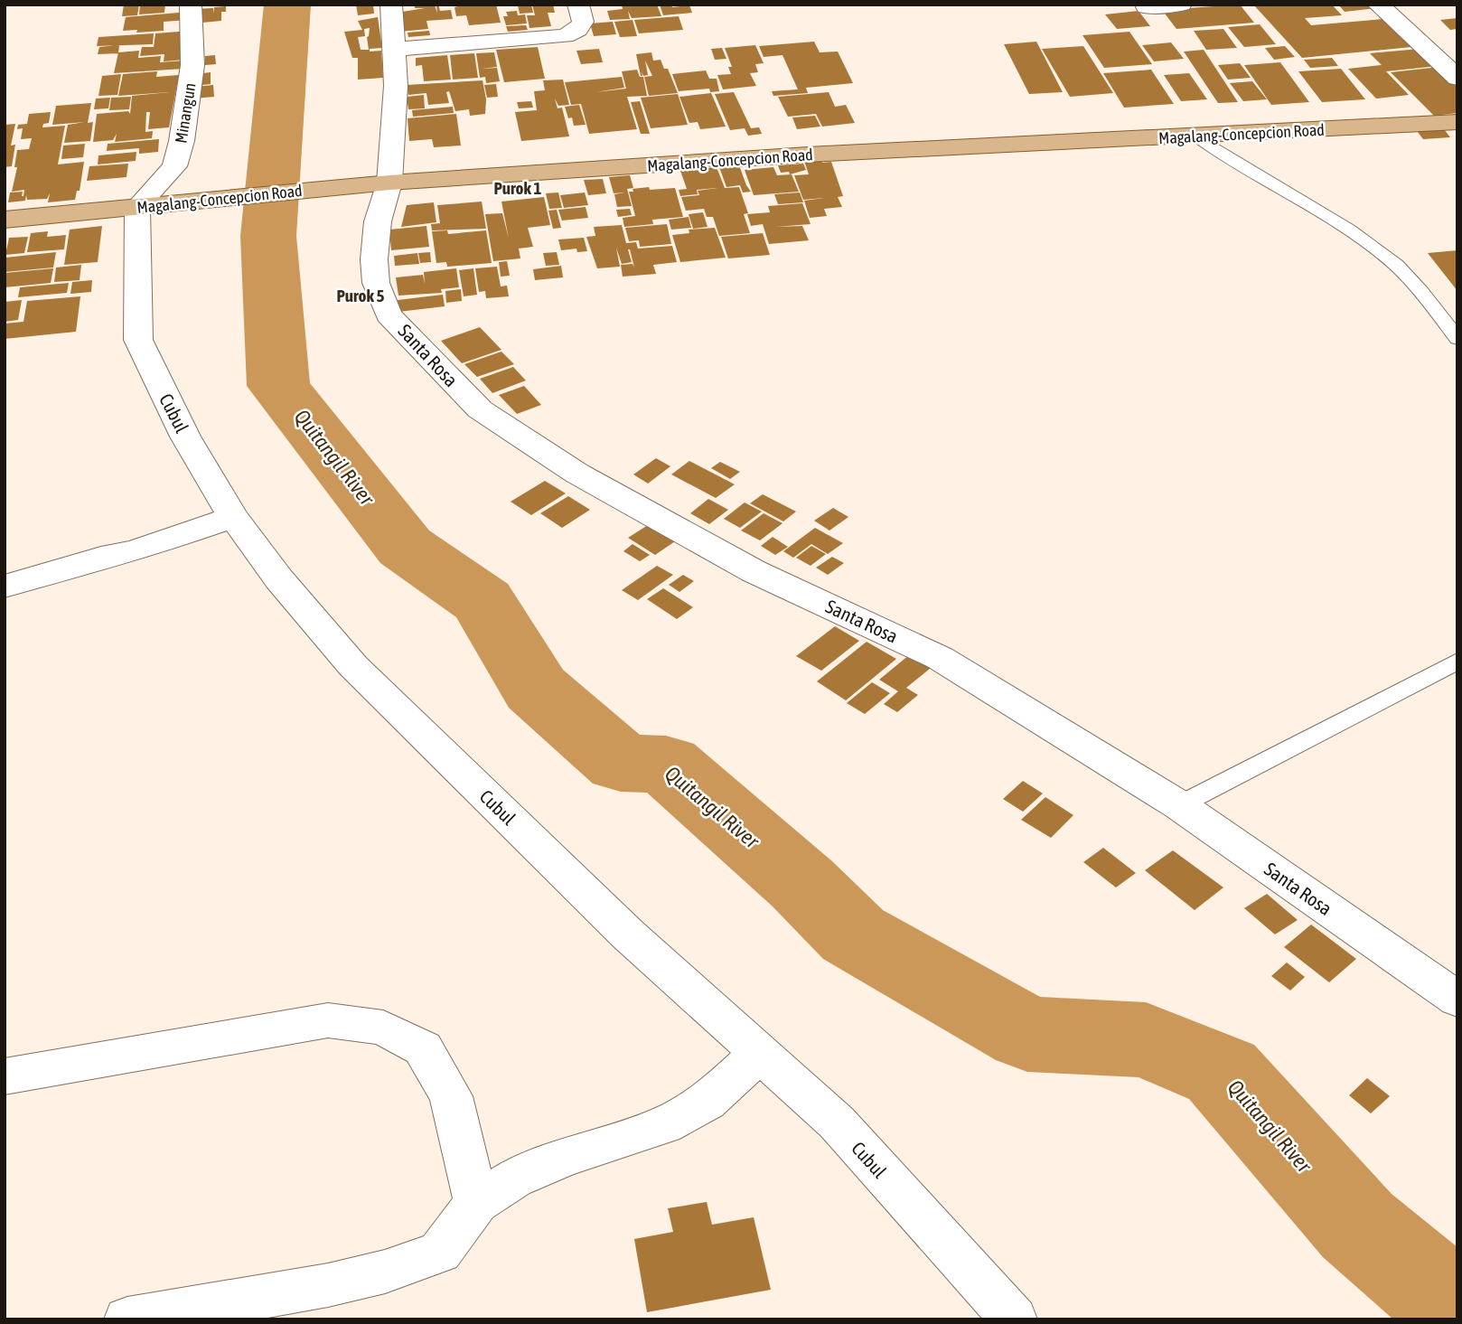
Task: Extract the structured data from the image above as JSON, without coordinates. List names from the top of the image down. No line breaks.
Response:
{"streets":{"main road":["Magalang-Concepcion Road"],"street":["Minangun","Santa Rosa","Cubul"]},"crossings":[["Minangun","Magalang-Concepcion Road"],["Minangun","Cubul"],["Magalang-Concepcion Road","Santa Rosa"],["Magalang-Concepcion Road","Cubul"]],"districts":["Purok 1","Purok 5"],"water":["Quitangil River"]}
